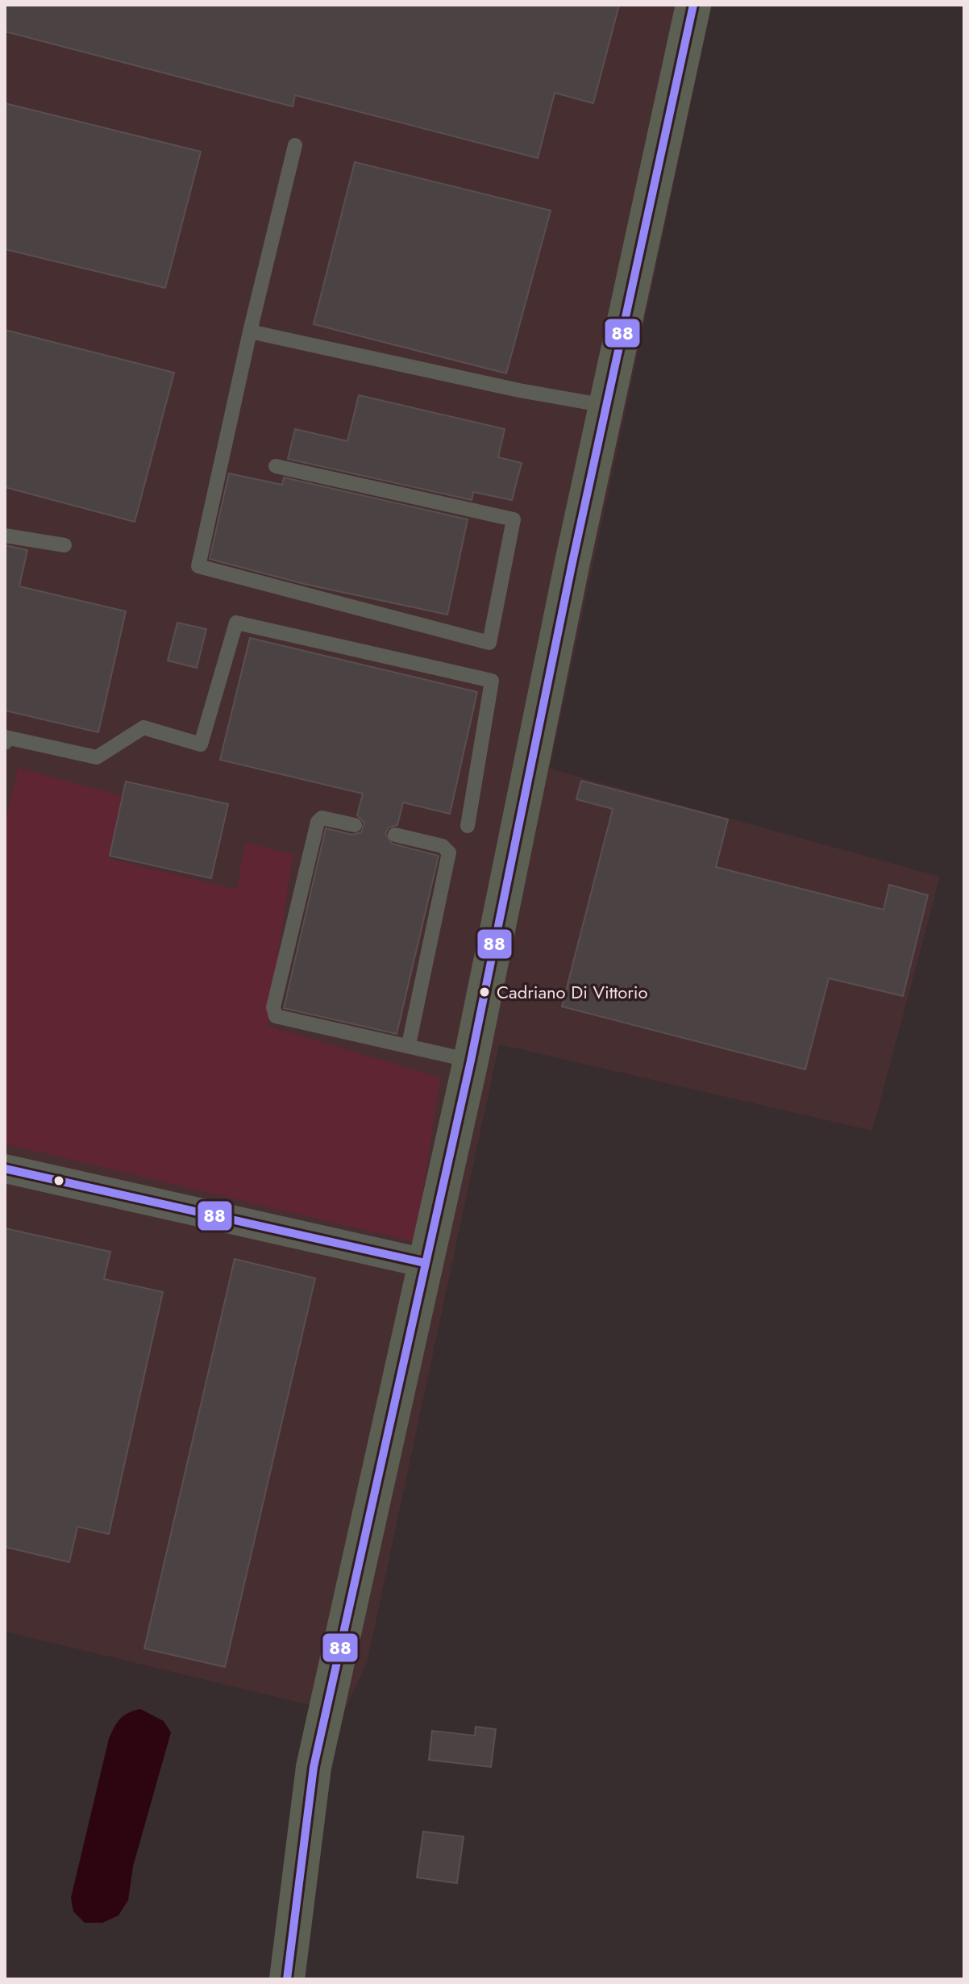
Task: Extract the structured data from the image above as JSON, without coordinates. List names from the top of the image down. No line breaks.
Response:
{"places":["Cadriano Di Vittorio"],"lines":["transit line 88"]}
